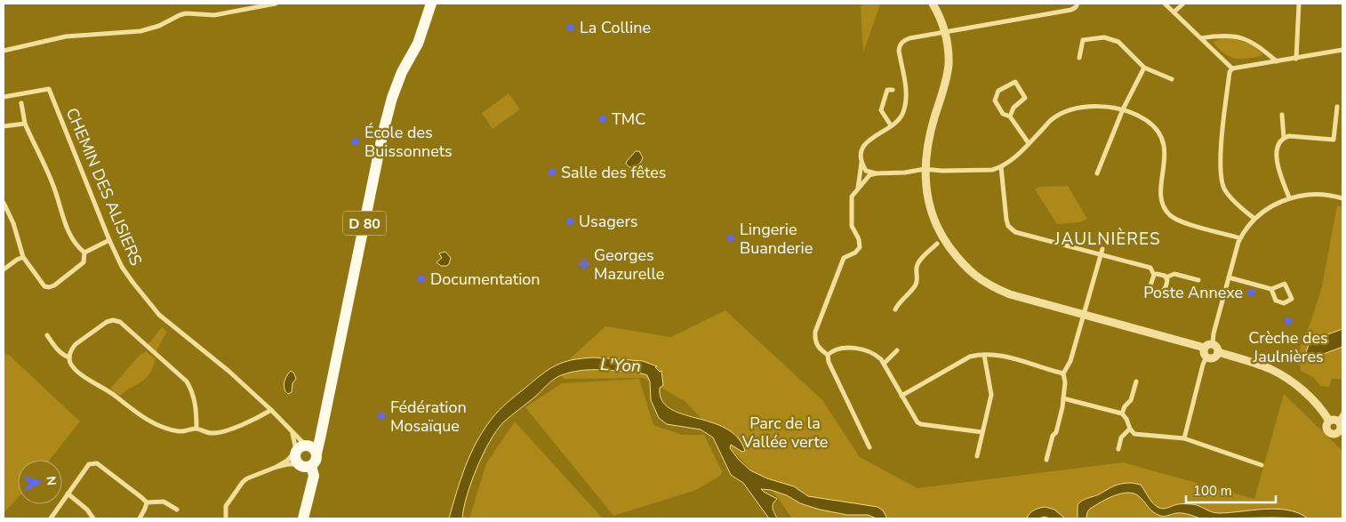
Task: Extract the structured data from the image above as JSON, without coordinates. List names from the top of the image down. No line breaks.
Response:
{"streets":{"main road":["D 80"],"street":["CHEMIN DES ALISIERS"]},"crossings":[["CHEMIN DES ALISIERS","D 80"]],"districts":["JAULNIÈRES"],"water":["L'Yon"],"parks":["Parc de la Vallée verte"],"places":{"other":["La Colline","TMC","École des Buissonnets","Salle des fêtes","Usagers","Lingerie Buanderie","Documentation","Poste Annexe","Crèche des Jaulnières","Fédération Mosaïque"],"health":["Georges Mazurelle"]},"scale_bar":"100 m","north":"right"}
